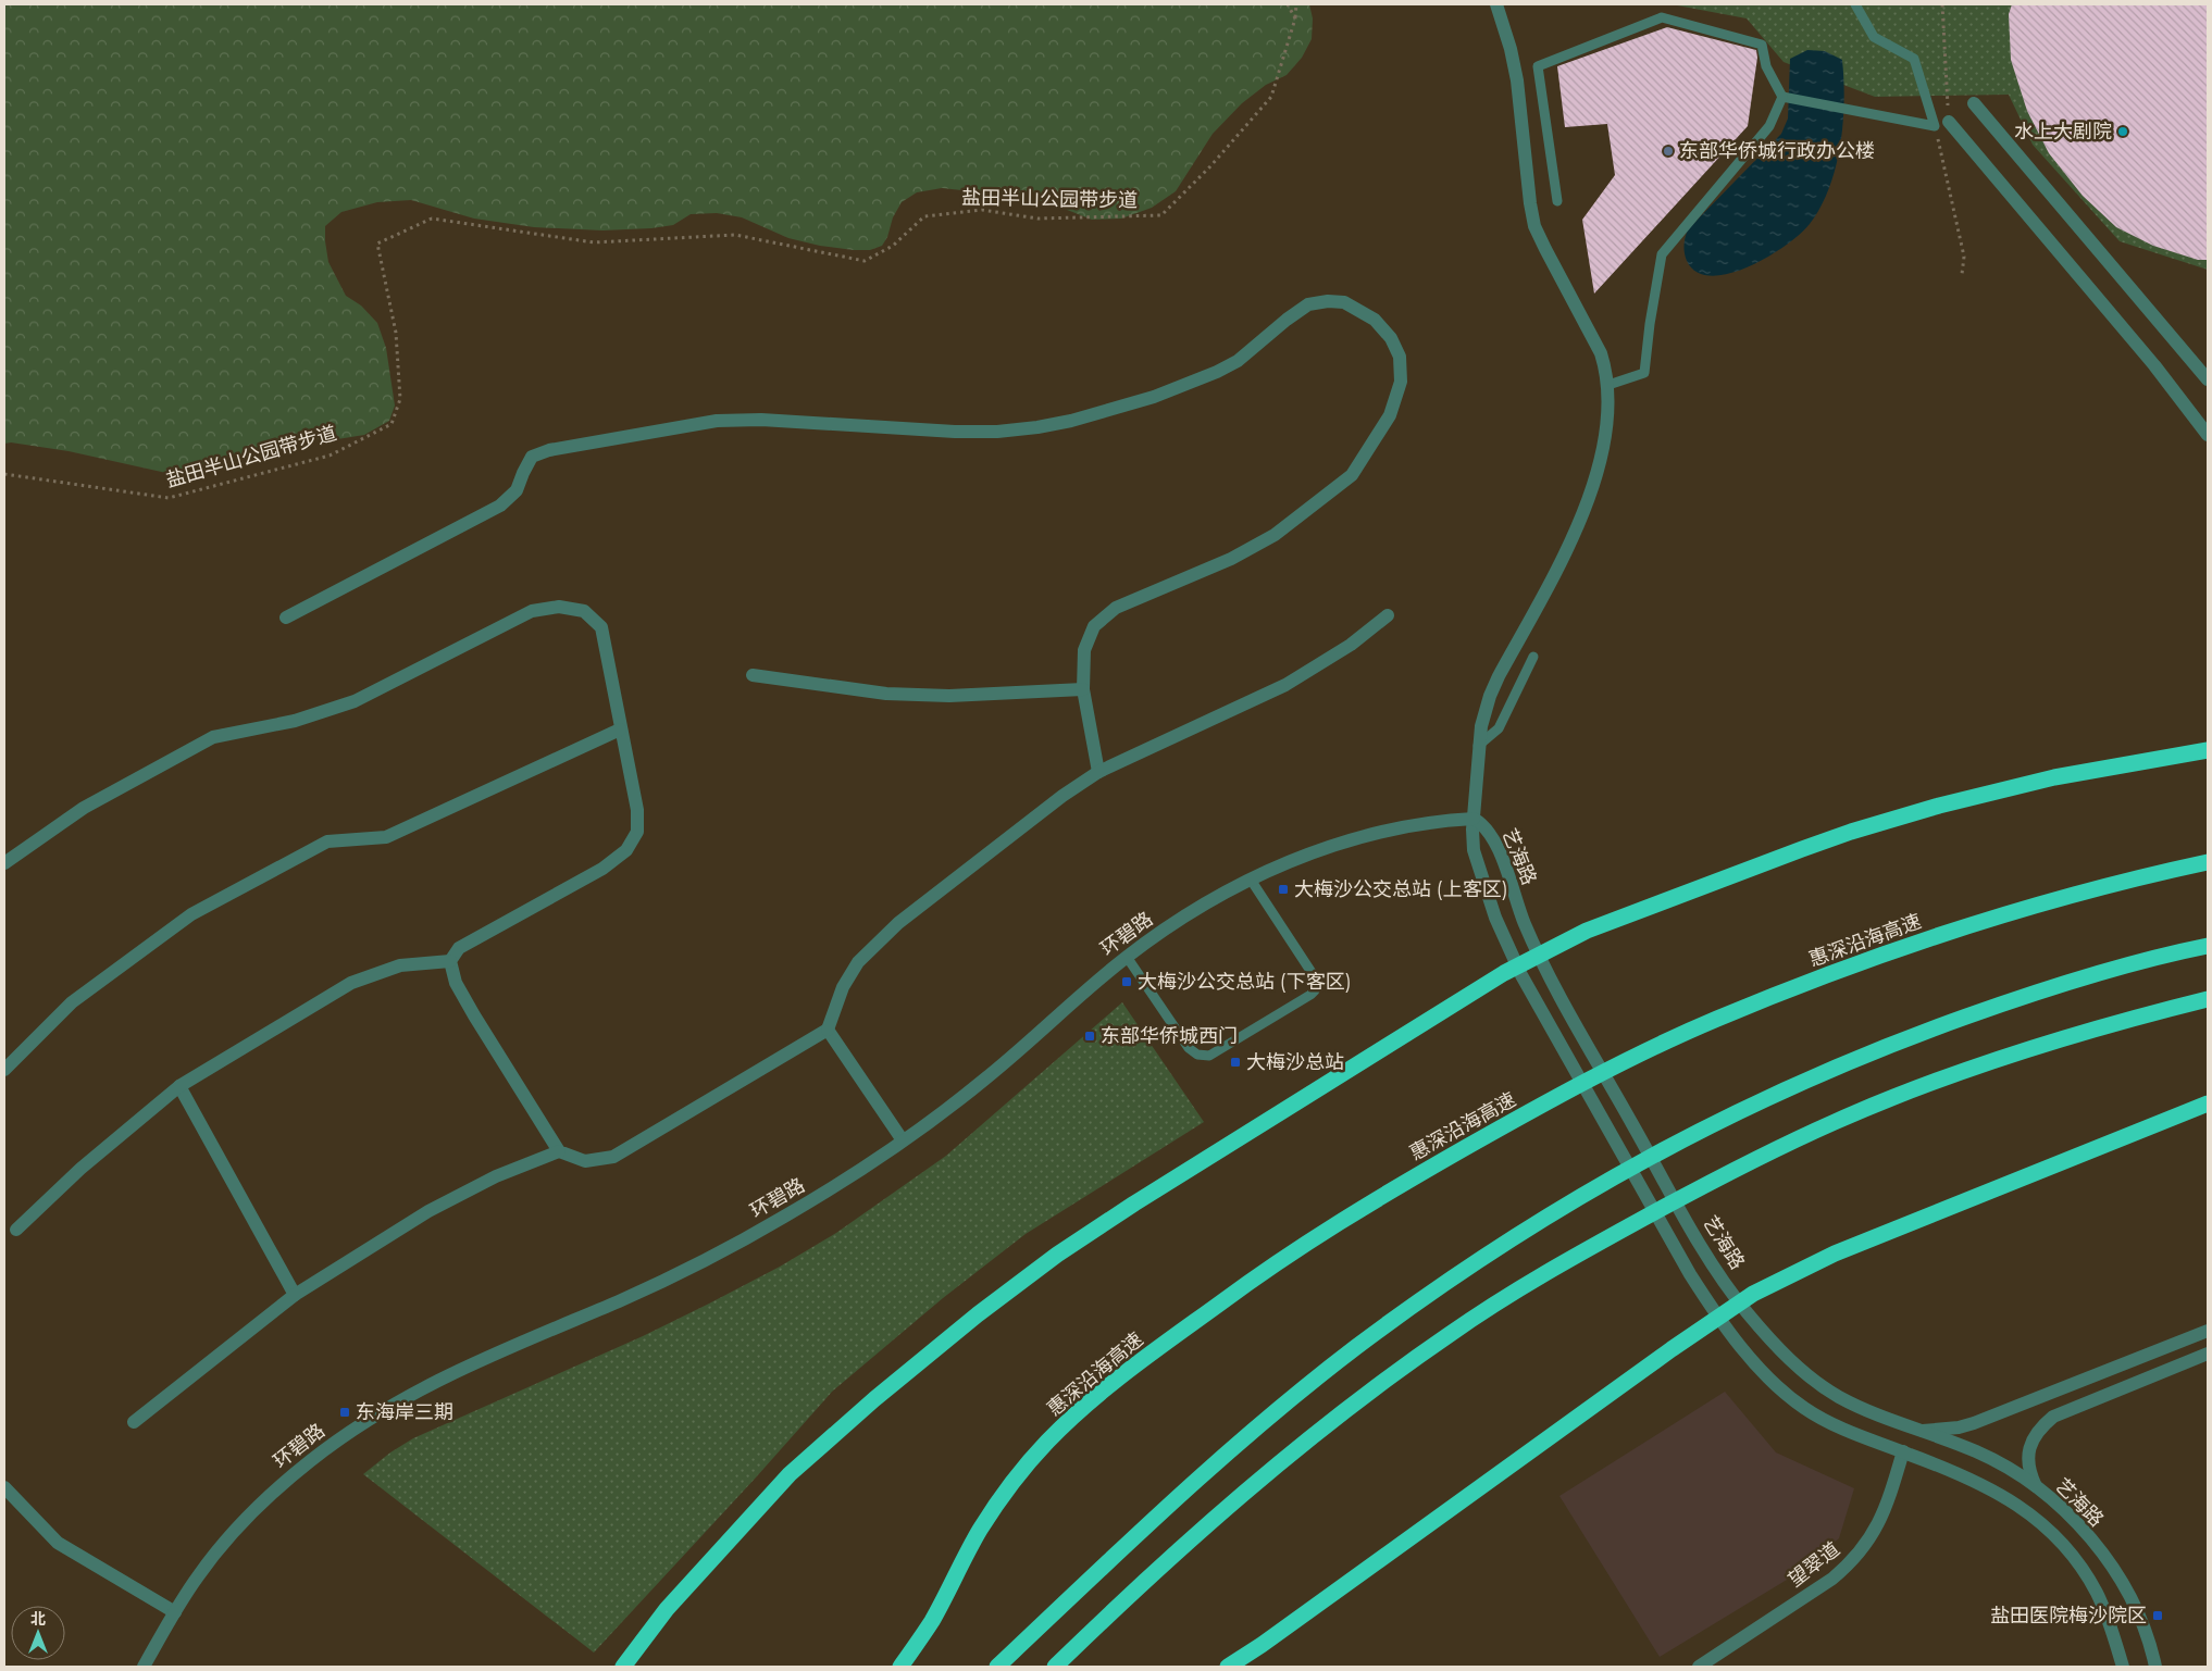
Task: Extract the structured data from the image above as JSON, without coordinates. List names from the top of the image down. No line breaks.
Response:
{"streets":{"highway":["惠深沿海高速"],"street":["艺海路","环碧路","望翠道"],"path":["盐田半山公园带步道"]},"crossings":[["艺海路","环碧路"],["艺海路","望翠道"]],"places":{"other":["水上大剧院","东部华侨城行政办公楼"],"transit":["大梅沙公交总站 (上客区)","大梅沙公交总站 (下客区)","东部华侨城西门","大梅沙总站","东海岸三期","盐田医院梅沙院区"]},"north":"top"}
